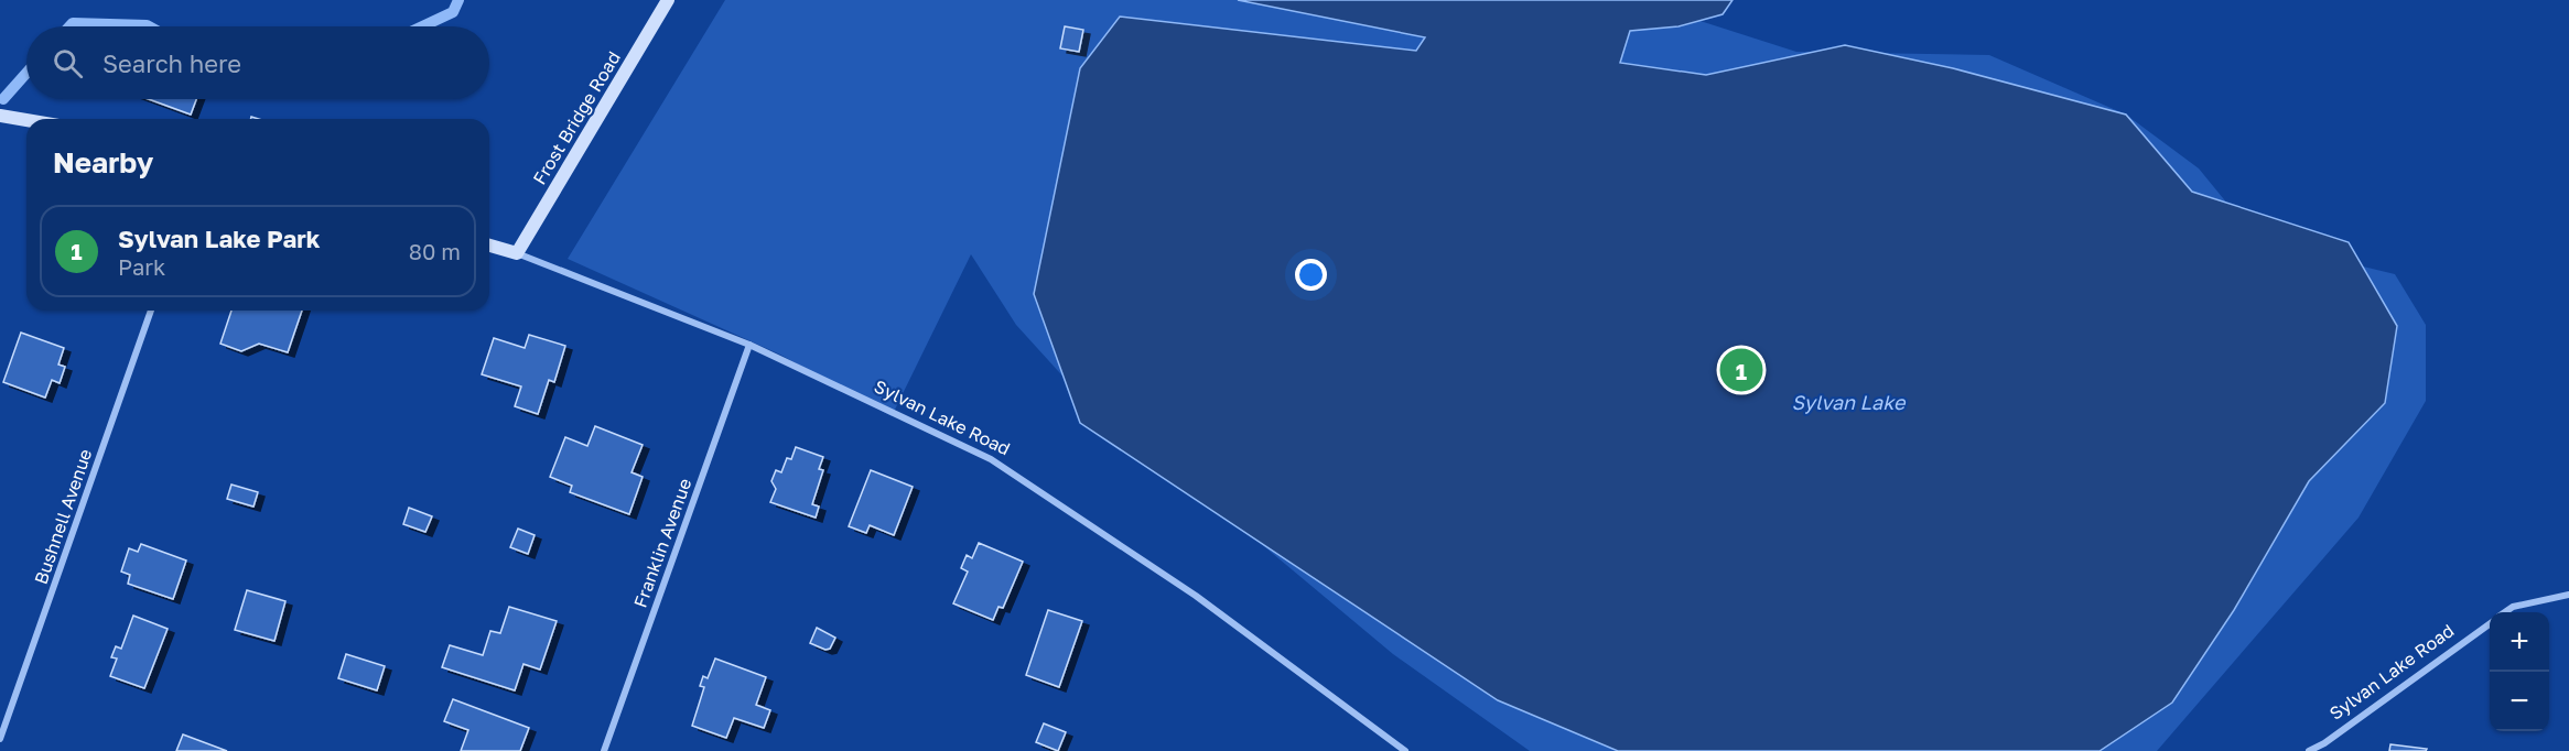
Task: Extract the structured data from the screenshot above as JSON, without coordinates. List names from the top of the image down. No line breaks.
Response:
{"streets":{"main road":["Frost Bridge Road","Sylvan Lake Road"],"street":["Bushnell Avenue","Franklin Avenue"]},"crossings":[["Frost Bridge Road","Sylvan Lake Road"],["Sylvan Lake Road","Franklin Avenue"]],"water":["Sylvan Lake"],"page":{"search":"Search here","heading":"Nearby","list":[{"mark":"1","name":"Sylvan Lake Park","note":"Park","value":"80 m"}],"pins":"1","map_buttons":["+","−"]}}
